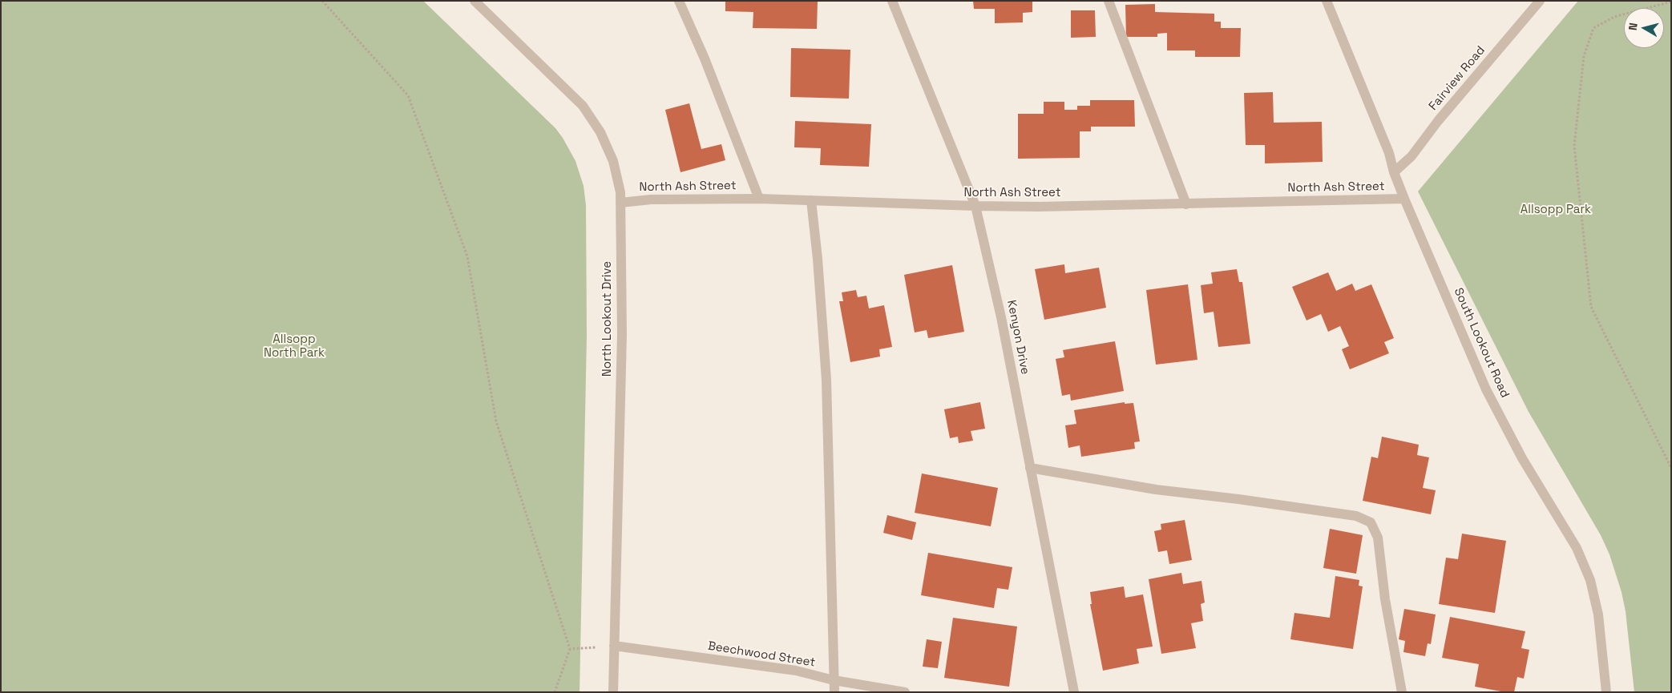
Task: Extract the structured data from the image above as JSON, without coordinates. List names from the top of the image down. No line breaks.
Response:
{"streets":{"street":["Fairview Road","North Ash Street","North Lookout Drive","Kenyon Drive","South Lookout Road","Beechwood Street"]},"crossings":[["Fairview Road","South Lookout Road"],["North Ash Street","North Lookout Drive"],["North Ash Street","Kenyon Drive"],["North Ash Street","South Lookout Road"],["North Lookout Drive","Beechwood Street"]],"parks":["Allsopp Park","Allsopp North Park"],"north":"left"}
